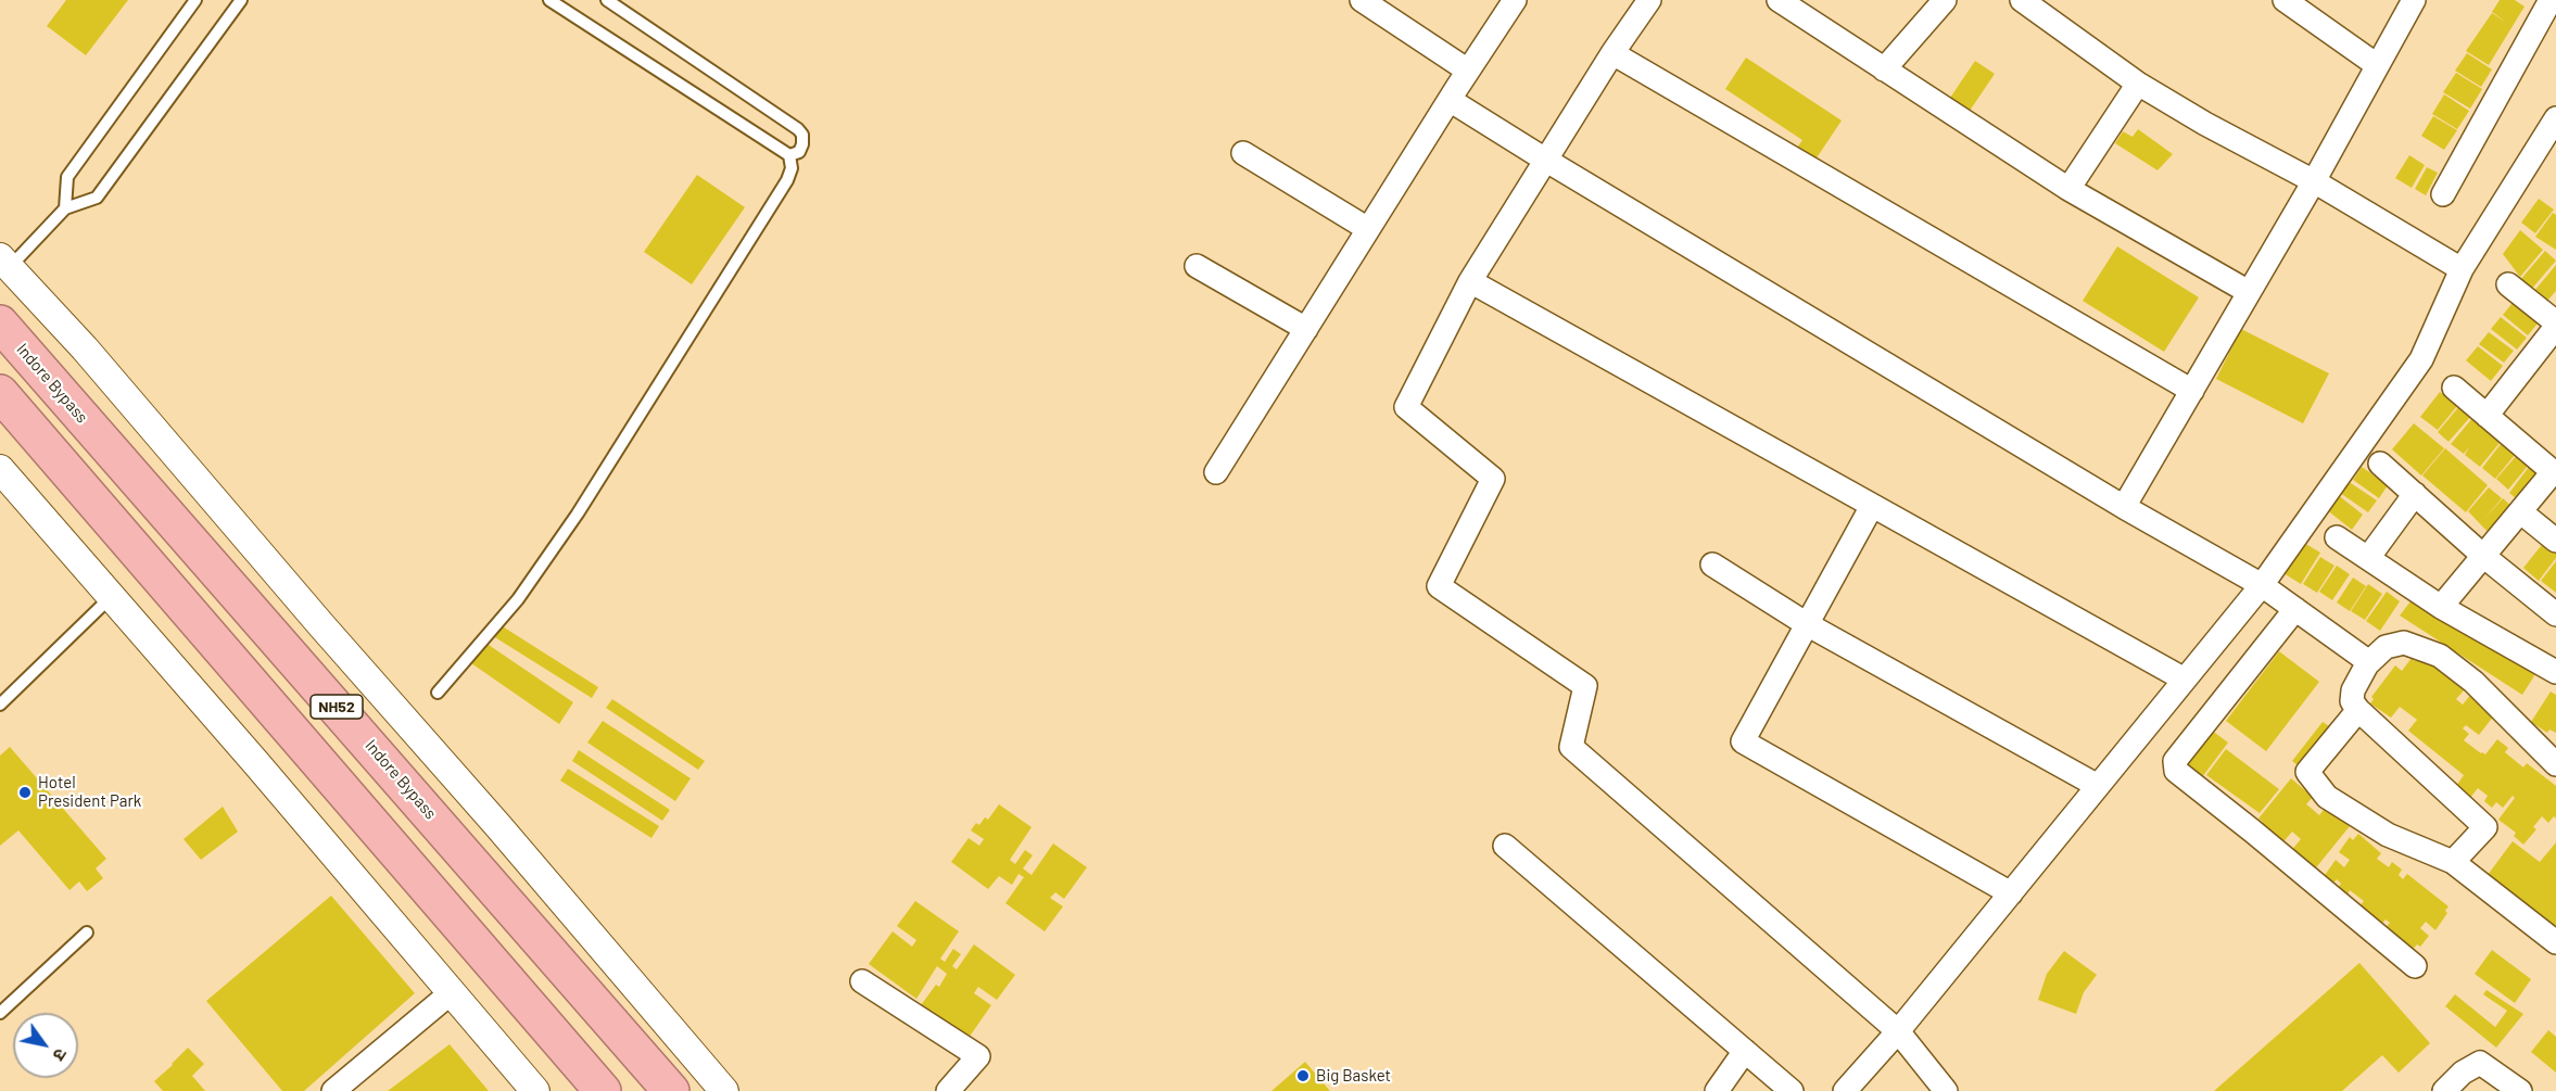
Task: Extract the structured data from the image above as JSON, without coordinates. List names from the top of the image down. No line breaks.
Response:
{"streets":{"highway":["Indore Bypass","NH52"]},"places":["Hotel President Park","Big Basket"],"north":"bottom right"}
